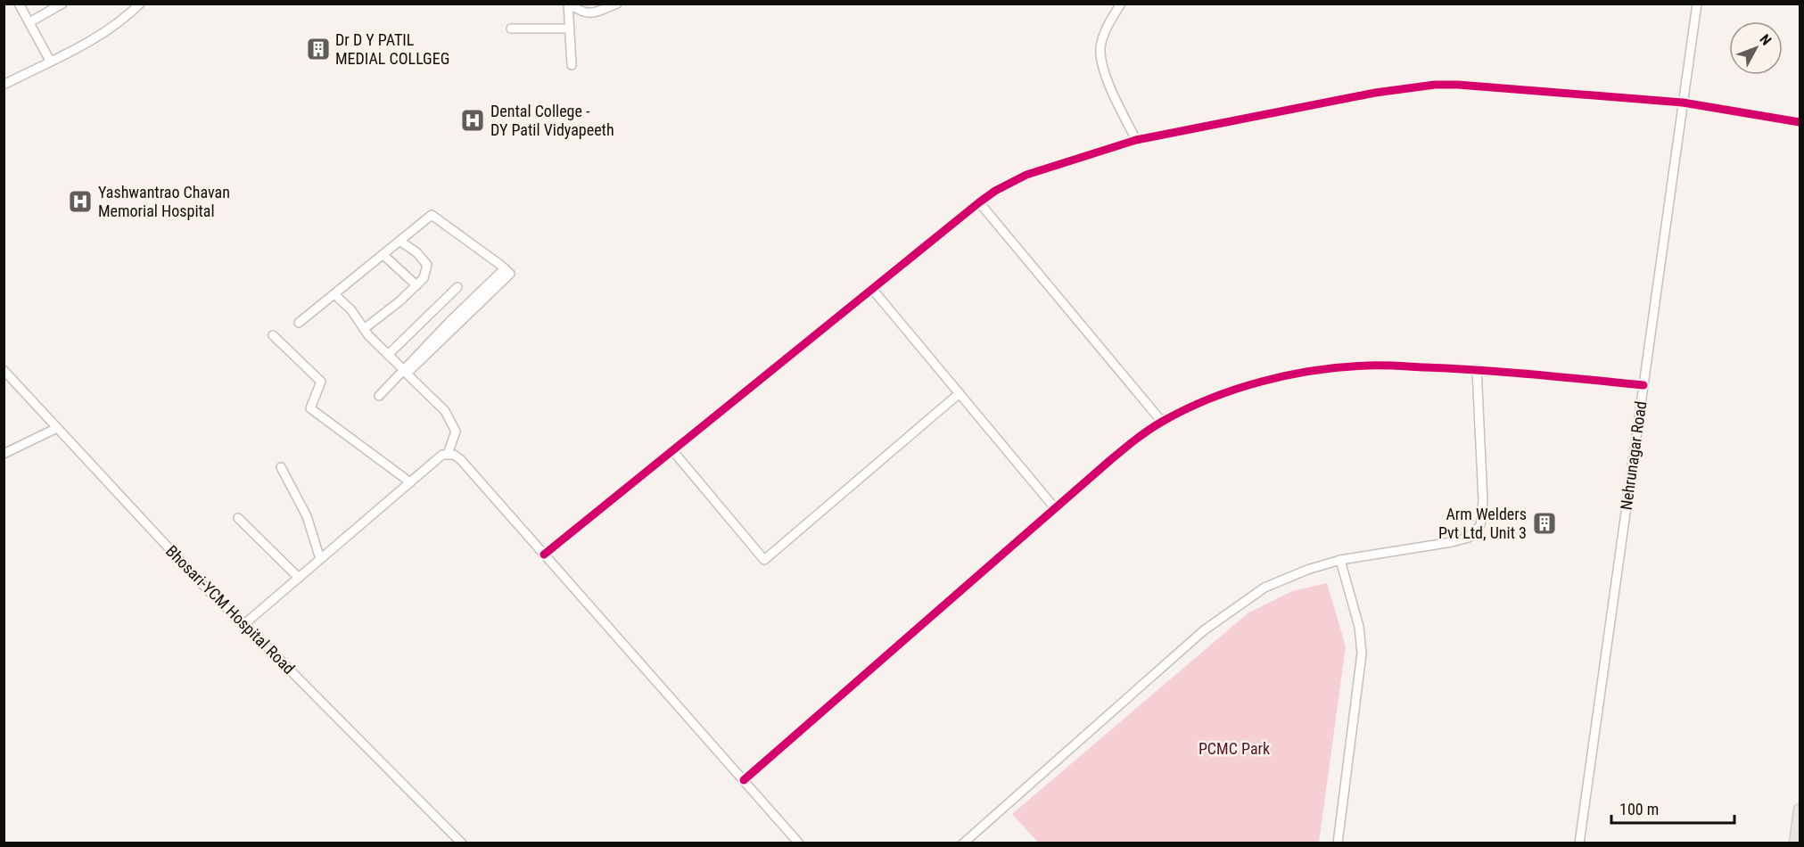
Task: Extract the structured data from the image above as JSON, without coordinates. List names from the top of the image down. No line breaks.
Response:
{"streets":{"street":["Nehrunagar Road","Bhosari-YCM Hospital Road"]},"parks":["PCMC Park"],"places":{"building":["Dr D Y PATIL MEDIAL COLLGEG","Arm Welders Pvt Ltd, Unit 3"],"hospital":["Dental College - DY Patil Vidyapeeth","Yashwantrao Chavan Memorial Hospital"]},"scale_bar":"100 m","north":"top right"}
